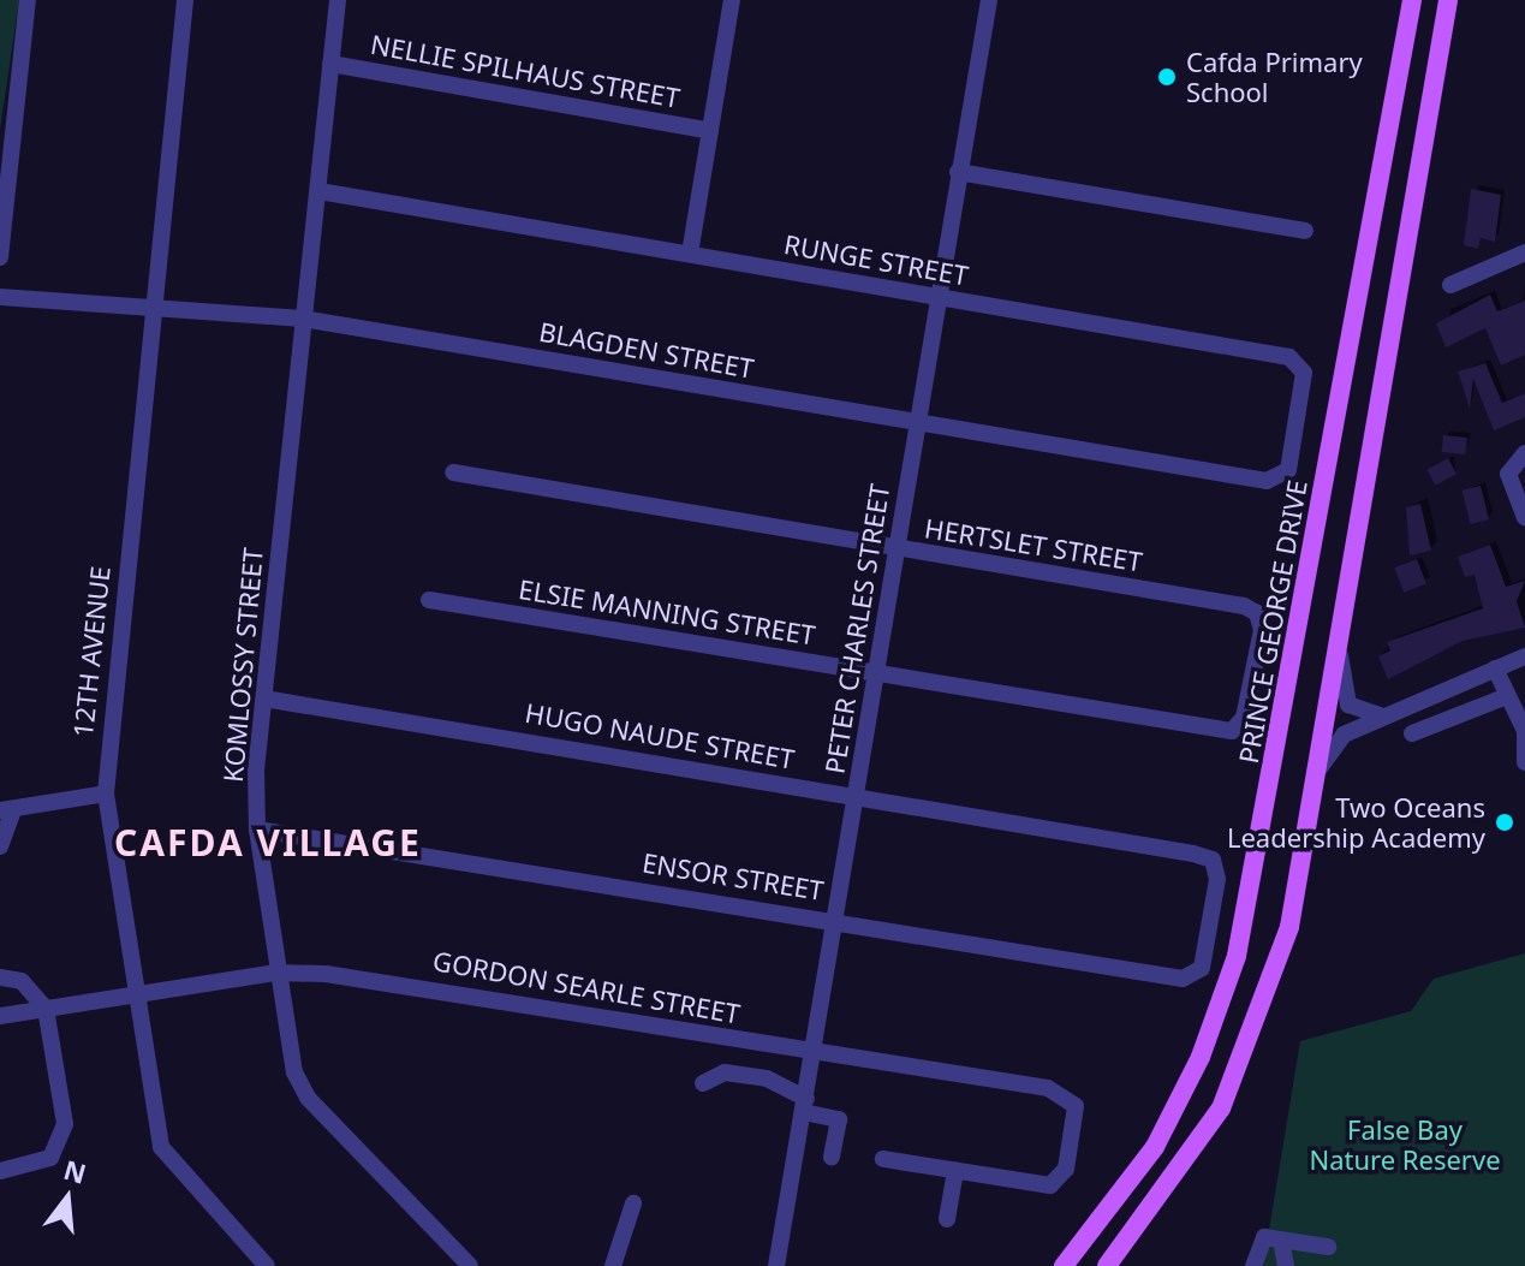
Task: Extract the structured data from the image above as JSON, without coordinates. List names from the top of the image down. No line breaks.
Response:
{"streets":{"main road":["PRINCE GEORGE DRIVE"],"street":["NELLIE SPILHAUS STREET","RUNGE STREET","BLAGDEN STREET","HERTSLET STREET","ELSIE MANNING STREET","PETER CHARLES STREET","12TH AVENUE","KOMLOSSY STREET","HUGO NAUDE STREET","ENSOR STREET","GORDON SEARLE STREET"]},"crossings":[["NELLIE SPILHAUS STREET","KOMLOSSY STREET"],["RUNGE STREET","BLAGDEN STREET"],["RUNGE STREET","PETER CHARLES STREET"],["RUNGE STREET","KOMLOSSY STREET"],["BLAGDEN STREET","PETER CHARLES STREET"],["BLAGDEN STREET","12TH AVENUE"],["BLAGDEN STREET","KOMLOSSY STREET"],["HERTSLET STREET","ELSIE MANNING STREET"],["HERTSLET STREET","PETER CHARLES STREET"],["ELSIE MANNING STREET","PETER CHARLES STREET"],["PETER CHARLES STREET","HUGO NAUDE STREET"],["PETER CHARLES STREET","ENSOR STREET"],["PETER CHARLES STREET","GORDON SEARLE STREET"],["12TH AVENUE","GORDON SEARLE STREET"],["KOMLOSSY STREET","HUGO NAUDE STREET"],["KOMLOSSY STREET","ENSOR STREET"],["KOMLOSSY STREET","GORDON SEARLE STREET"],["HUGO NAUDE STREET","ENSOR STREET"]],"districts":["CAFDA VILLAGE"],"parks":["False Bay Nature Reserve"],"places":["Cafda Primary School","Two Oceans Leadership Academy"],"north":"top"}
